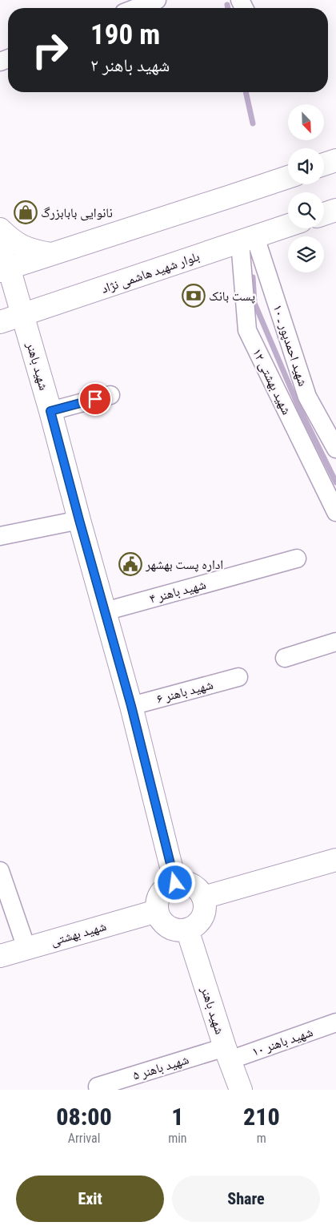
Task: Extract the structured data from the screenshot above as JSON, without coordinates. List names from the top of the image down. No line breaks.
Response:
{"streets":{"main road":["بلوار شهید هاشمی نژاد","شهید باهنر","شهید بهشتی"],"street":["شهید احمدپور ـ ۱۰","شهید بهشتی ۱۲","شهید باهنر ۴","شهید باهنر ۶","شهید باهنر ۱۰","شهید باهنر ۵"]},"crossings":[["بلوار شهید هاشمی نژاد","شهید احمدپور ـ ۱۰"],["بلوار شهید هاشمی نژاد","شهید باهنر"],["بلوار شهید هاشمی نژاد","شهید بهشتی ۱۲"],["شهید احمدپور ـ ۱۰","شهید بهشتی ۱۲"],["شهید باهنر","شهید باهنر ۴"],["شهید باهنر","شهید باهنر ۶"],["شهید باهنر","شهید بهشتی"],["شهید باهنر","شهید باهنر ۱۰"],["شهید باهنر","شهید باهنر ۵"],["شهید باهنر ۱۰","شهید باهنر ۵"]],"places":{"shop":["نانوایی بابابزرگ"],"bank":["پست بانک"],"public building":["اداره پست بهشهر"]},"north":"bottom right","page":{"turn":["190 m","شهید باهنر ۲"],"eta":["08:00","Arrival","1","min","210","m"],"buttons":["Exit","Share"]}}
